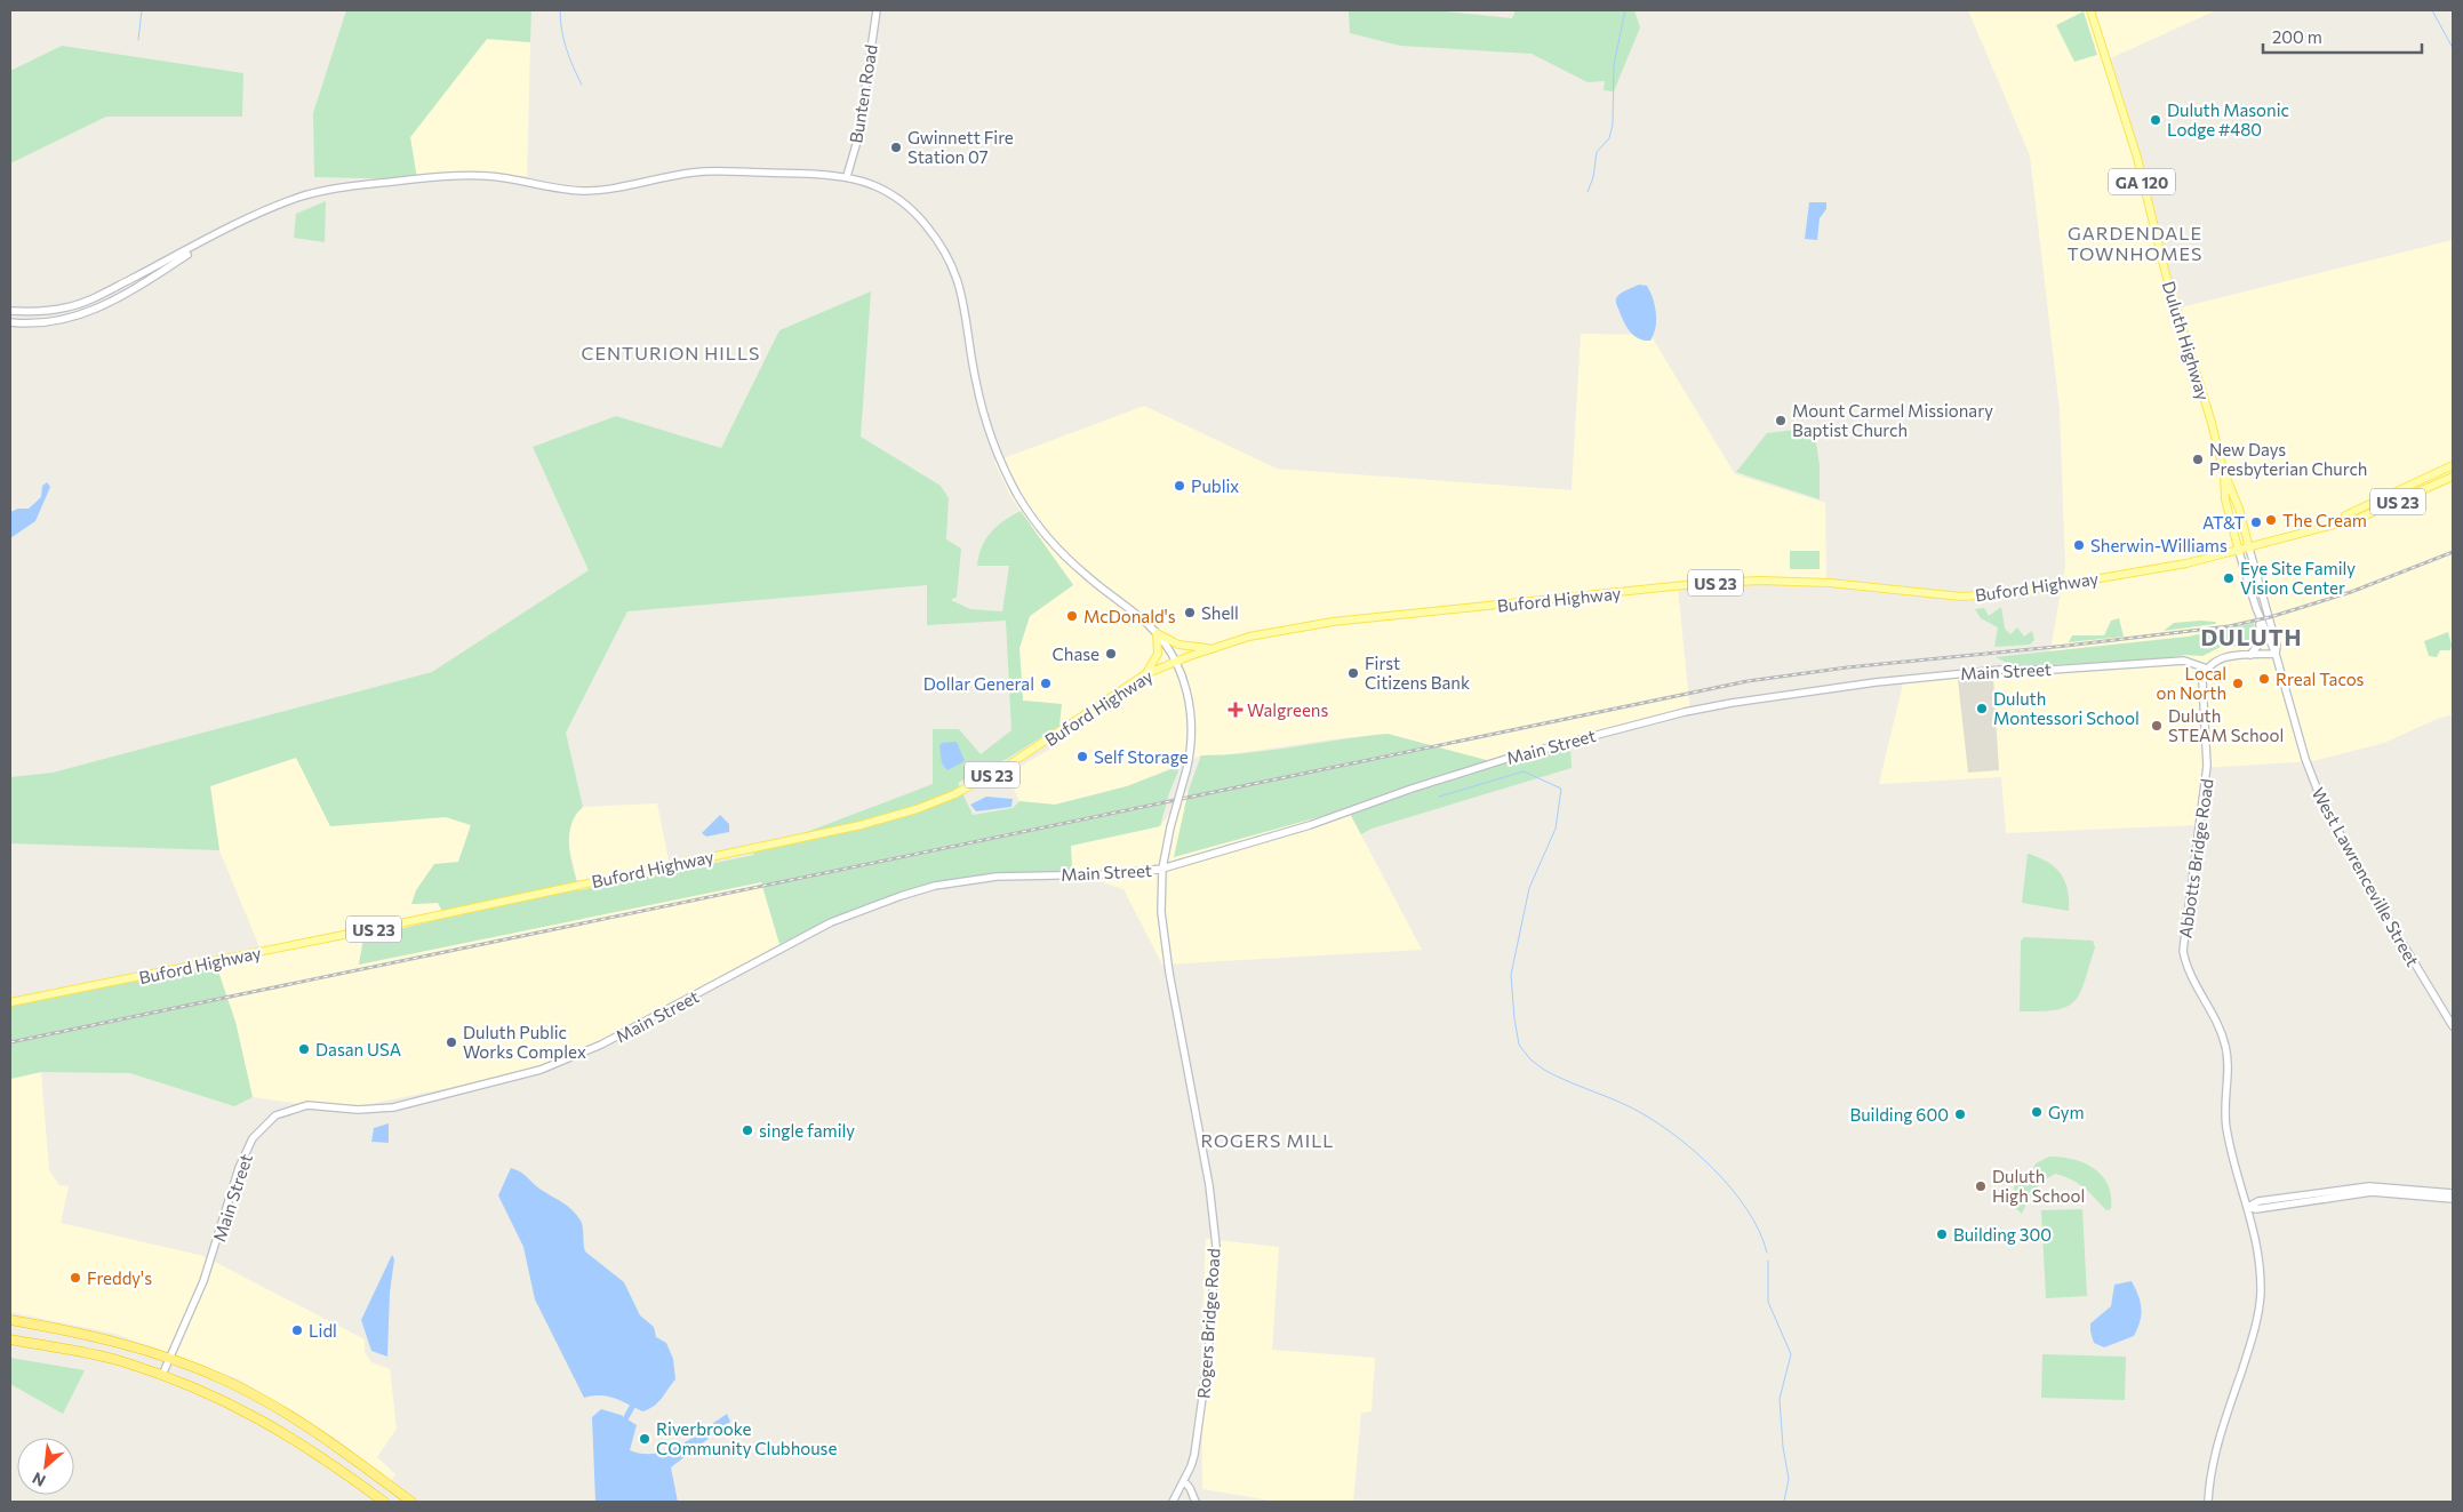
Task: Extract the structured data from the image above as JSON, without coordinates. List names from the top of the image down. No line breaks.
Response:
{"streets":{"main road":["GA 120","Duluth Highway","US 23","Buford Highway"],"street":["Bunten Road","Main Street","Abbotts Bridge Road","West Lawrenceville Street","Rogers Bridge Road"]},"crossings":[["Bunten Road","Rogers Bridge Road"],["Duluth Highway","Buford Highway"],["Duluth Highway","West Lawrenceville Street"],["Buford Highway","West Lawrenceville Street"],["Buford Highway","Rogers Bridge Road"],["Main Street","Abbotts Bridge Road"],["Main Street","Rogers Bridge Road"]],"districts":["GARDENDALE TOWNHOMES","CENTURION HILLS","DULUTH","ROGERS MILL"],"places":{"other":["Duluth Masonic Lodge #480","Gwinnett Fire Station 07","Mount Carmel Missionary Baptist Church","New Days Presbyterian Church","Publix","The Cream","AT&T","Sherwin-Williams","Eye Site Family Vision Center","Shell","McDonald's","Chase","First Citizens Bank","Rreal Tacos","Dollar General","Local on North","Duluth Montessori School","Duluth STEAM School","Self Storage","Duluth Public Works Complex","Dasan USA","Gym","Building 600","single family","Duluth High School","Building 300","Freddy's","Lidl","Riverbrooke COmmunity Clubhouse"],"health":["Walgreens"]},"scale_bar":"200 m","north":"bottom left"}
